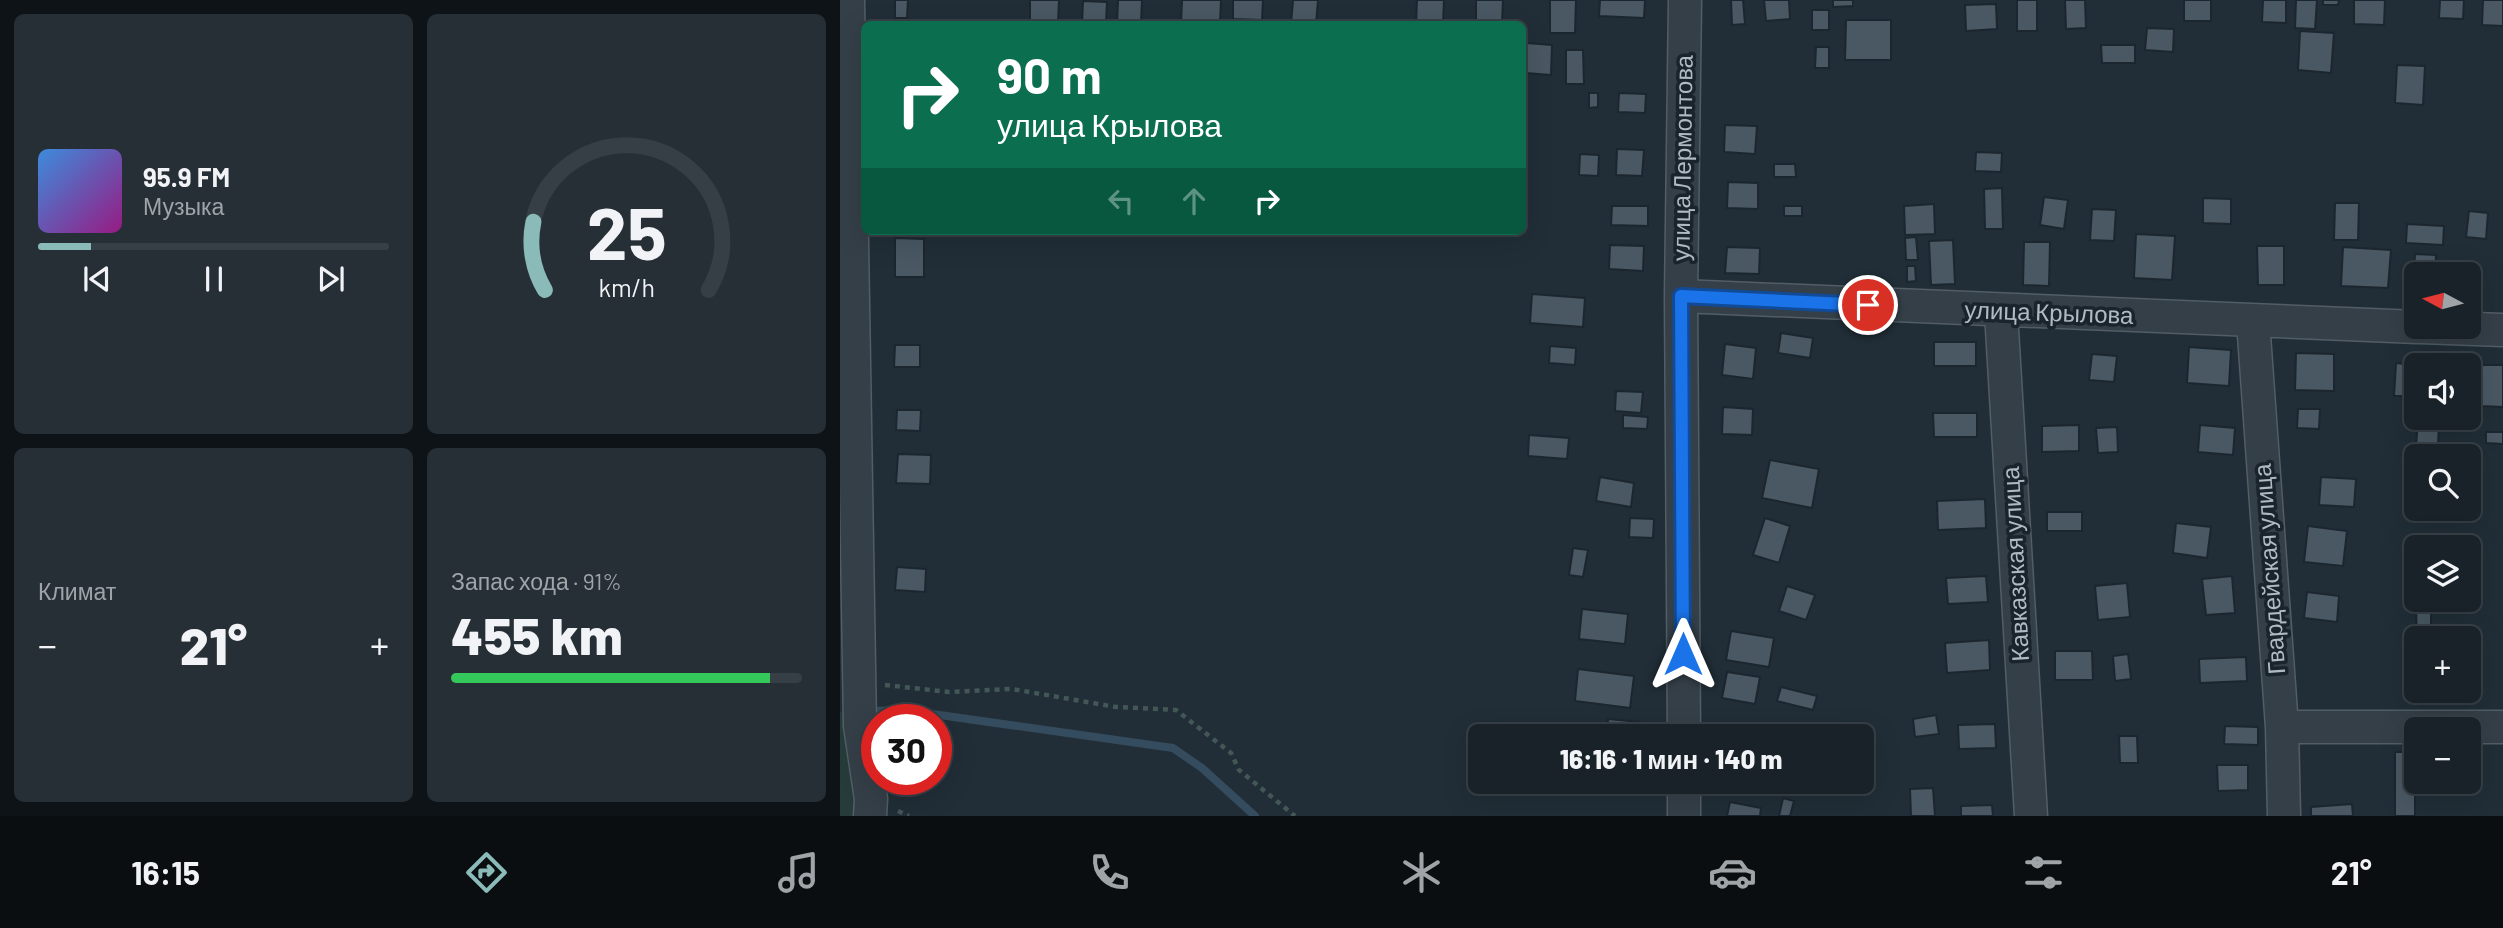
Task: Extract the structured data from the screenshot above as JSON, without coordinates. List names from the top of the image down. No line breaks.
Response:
{"streets":{"street":["улица Лермонтова","улица Крылова","Кавказская улица","Гвардейская улица"]},"crossings":[["улица Лермонтова","улица Крылова"],["улица Крылова","Кавказская улица"],["улица Крылова","Гвардейская улица"]],"north":"left","page":{"turn":["90 m","улица Крылова"],"song":["95.9 FM","Музыка"],"map_buttons":["+","−"],"tile":["Климат",["Запас хода · 91%","455 km"]],"heat":["−","21°","+"],"limit":"30","trip":"16:16 · 1 мин · 140 m","tabs":["16:15","21°"],"gauge":["25","km/h"]}}
